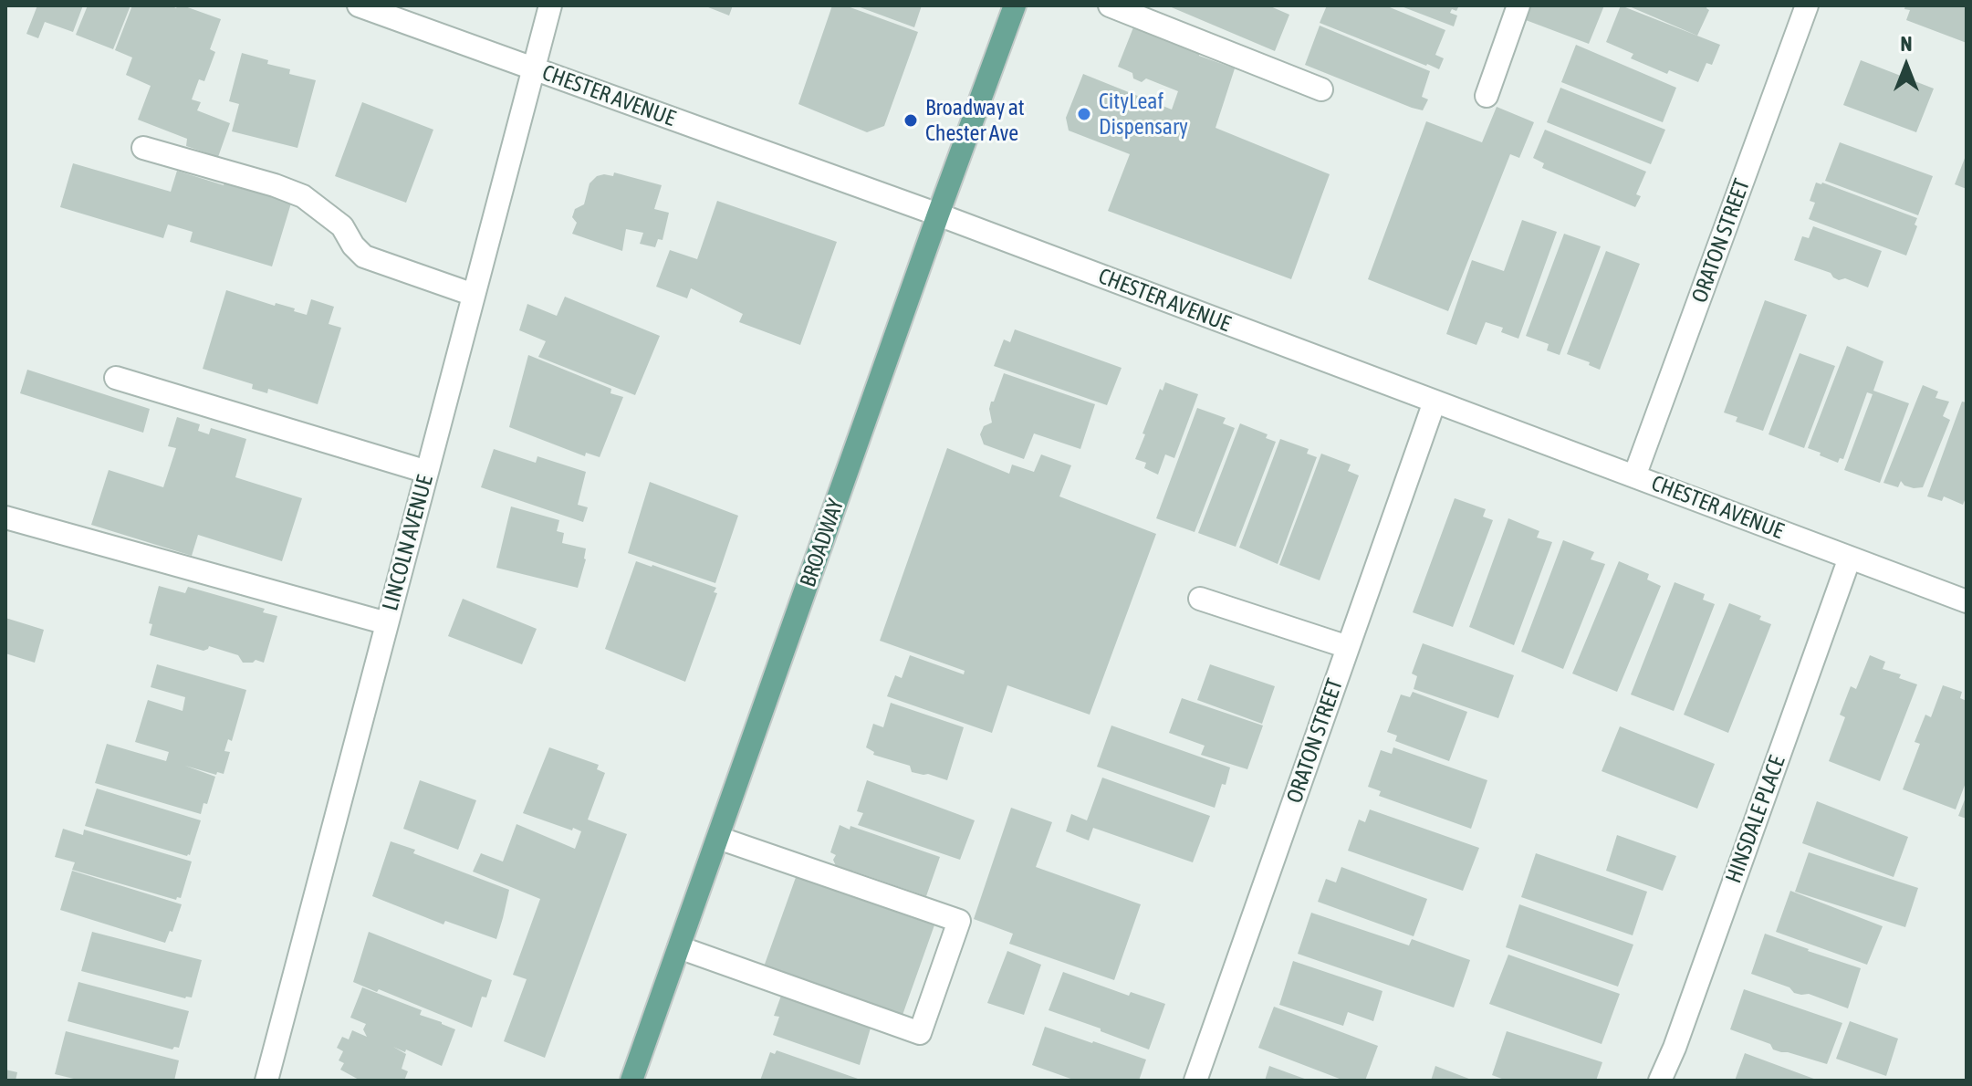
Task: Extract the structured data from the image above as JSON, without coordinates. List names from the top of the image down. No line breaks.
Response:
{"streets":{"main road":["BROADWAY"],"street":["CHESTER AVENUE","ORATON STREET","LINCOLN AVENUE","HINSDALE PLACE"]},"crossings":[["CHESTER AVENUE","ORATON STREET"],["CHESTER AVENUE","LINCOLN AVENUE"],["CHESTER AVENUE","BROADWAY"],["CHESTER AVENUE","HINSDALE PLACE"]],"places":["CityLeaf Dispensary","Broadway at Chester Ave"],"north":"top"}
